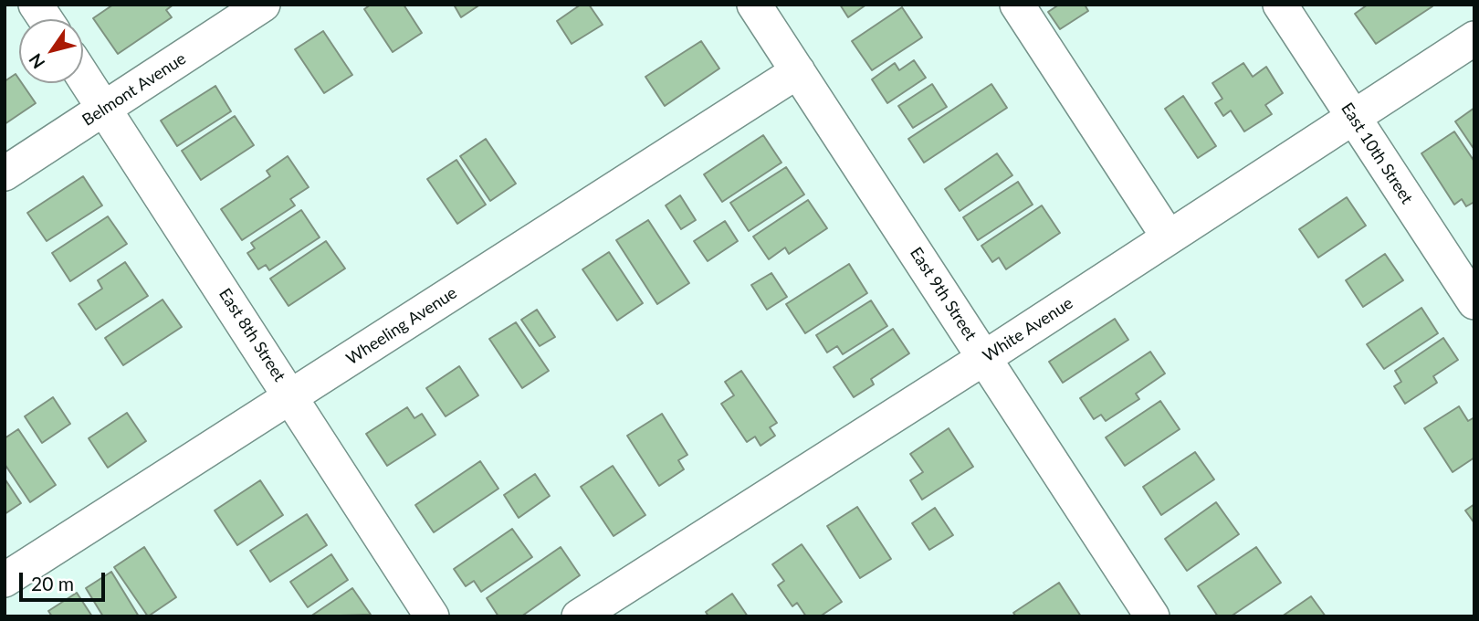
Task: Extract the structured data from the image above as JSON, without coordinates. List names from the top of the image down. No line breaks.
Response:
{"streets":{"street":["Belmont Avenue","East 10th Street","East 9th Street","Wheeling Avenue","White Avenue","East 8th Street"]},"crossings":[["Belmont Avenue","East 8th Street"],["East 10th Street","White Avenue"],["East 9th Street","Wheeling Avenue"],["East 9th Street","White Avenue"],["Wheeling Avenue","East 8th Street"]],"scale_bar":"20 m","north":"bottom left"}
